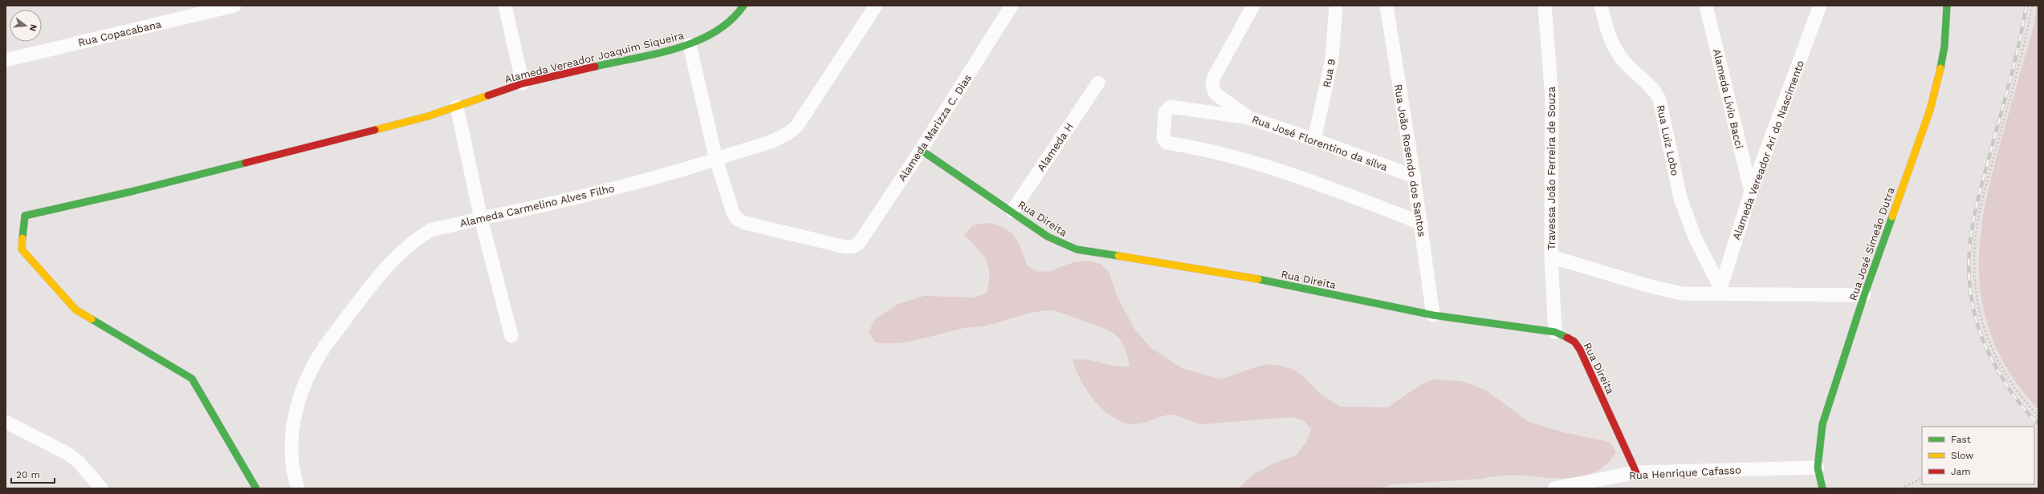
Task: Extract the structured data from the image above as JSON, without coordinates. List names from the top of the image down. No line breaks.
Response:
{"streets":{"street":["Rua Copacabana","Alameda Vereador Joaquim Siqueira","Rua 9","Alameda Lívio Bacci","Alameda Marizza C. Dias","Rua Luiz Lobo","Rua José Florentino da silva","Alameda H","Alameda Vereador Ari do Nascimento","Rua João Rosendo dos Santos","Travessa João Ferreira de Souza","Alameda Carmelino Alves Filho","Rua Direita","Rua José Simeão Dutra","Rua Henrique Cafasso"]},"crossings":[["Rua 9","Rua José Florentino da silva"],["Alameda Lívio Bacci","Alameda Vereador Ari do Nascimento"],["Alameda Marizza C. Dias","Alameda Carmelino Alves Filho"],["Alameda Marizza C. Dias","Rua Direita"],["Rua Luiz Lobo","Alameda Vereador Ari do Nascimento"],["Rua José Florentino da silva","Rua João Rosendo dos Santos"],["Alameda H","Rua Direita"],["Rua João Rosendo dos Santos","Rua Direita"],["Travessa João Ferreira de Souza","Rua Direita"],["Rua Direita","Rua Henrique Cafasso"],["Rua José Simeão Dutra","Rua Henrique Cafasso"]],"legend":["Fast","Slow","Jam"],"scale_bar":"20 m","north":"right"}
